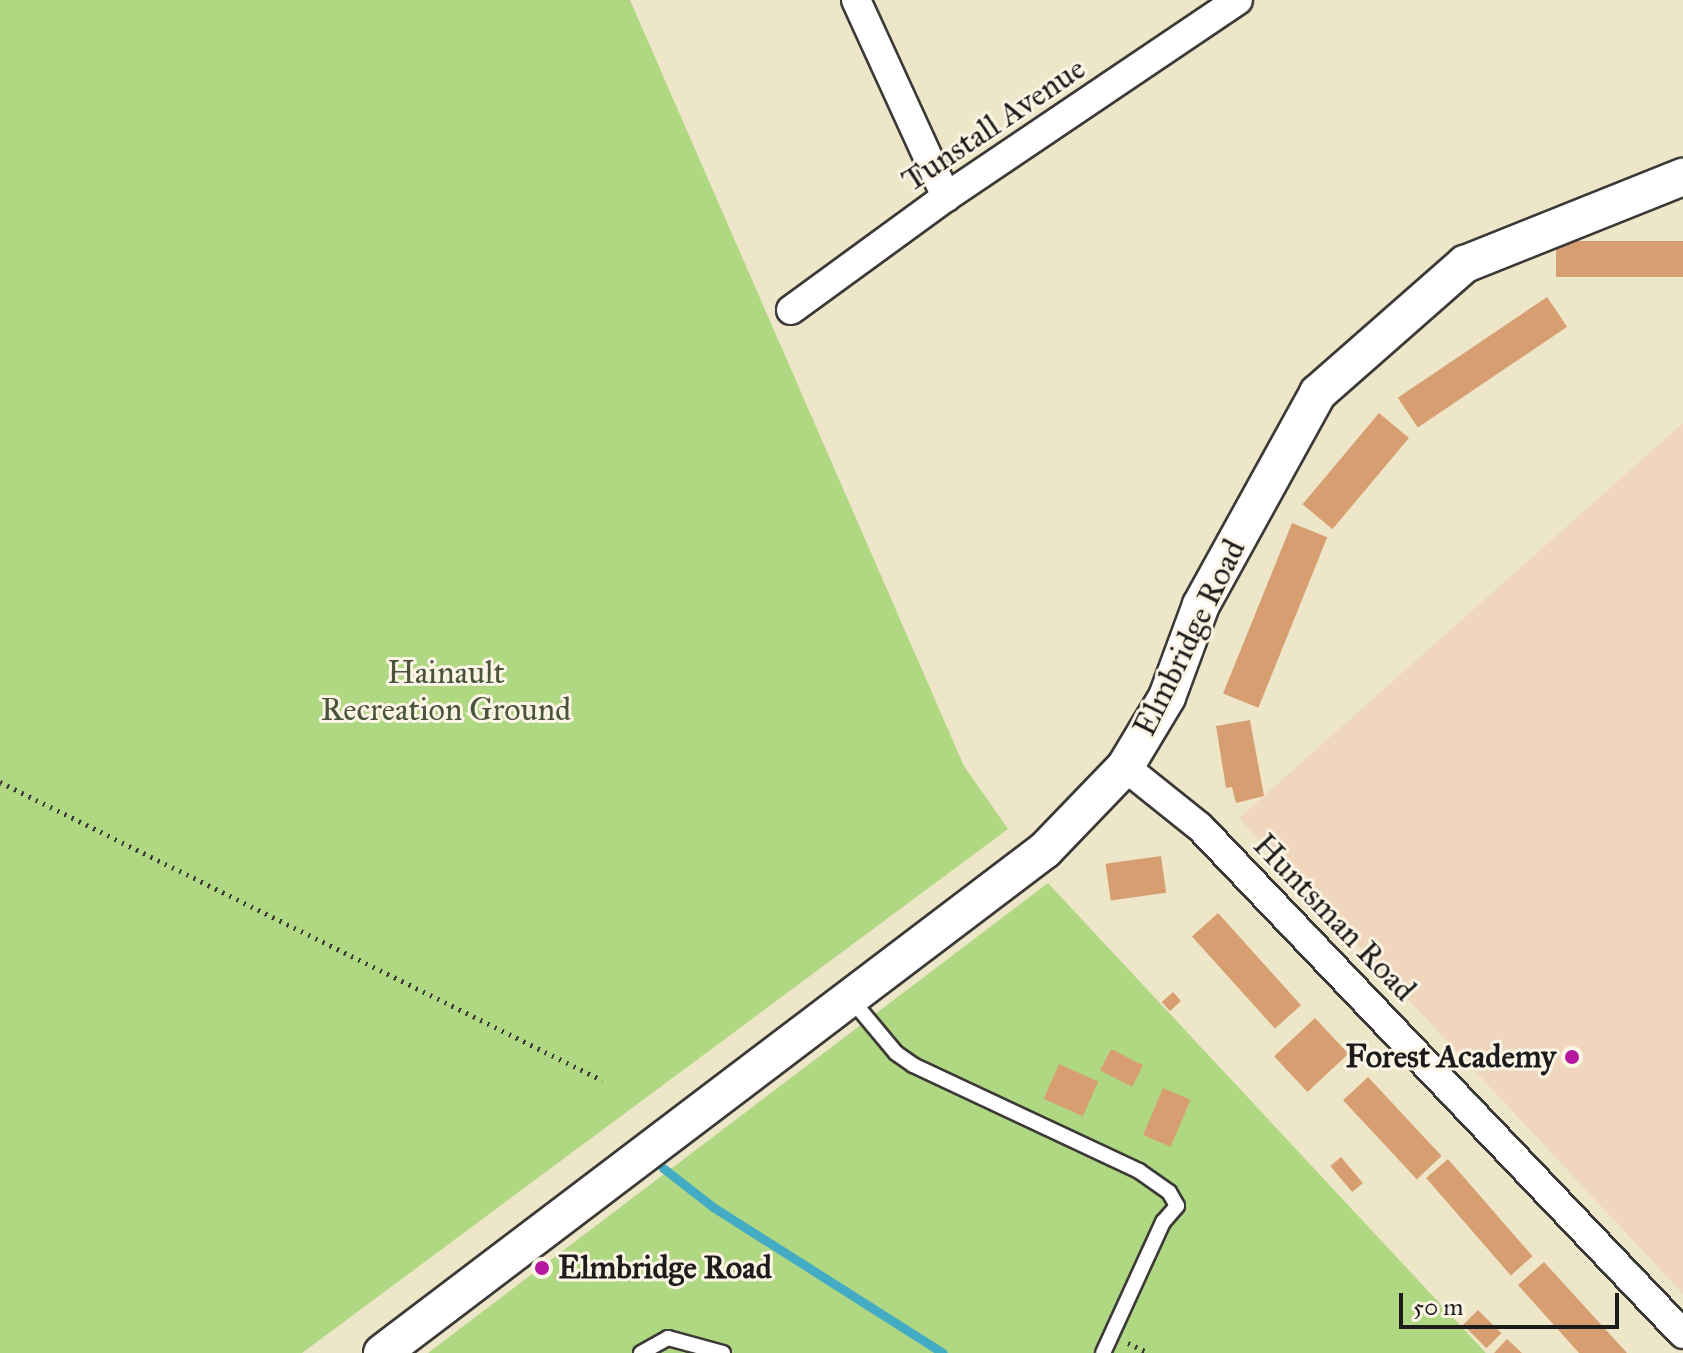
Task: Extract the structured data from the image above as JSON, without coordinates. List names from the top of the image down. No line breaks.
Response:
{"streets":{"street":["Tunstall Avenue","Elmbridge Road","Huntsman Road"]},"crossings":[["Elmbridge Road","Huntsman Road"]],"parks":["Hainault Recreation Ground"],"places":["Forest Academy","Elmbridge Road"],"scale_bar":"50 m"}
